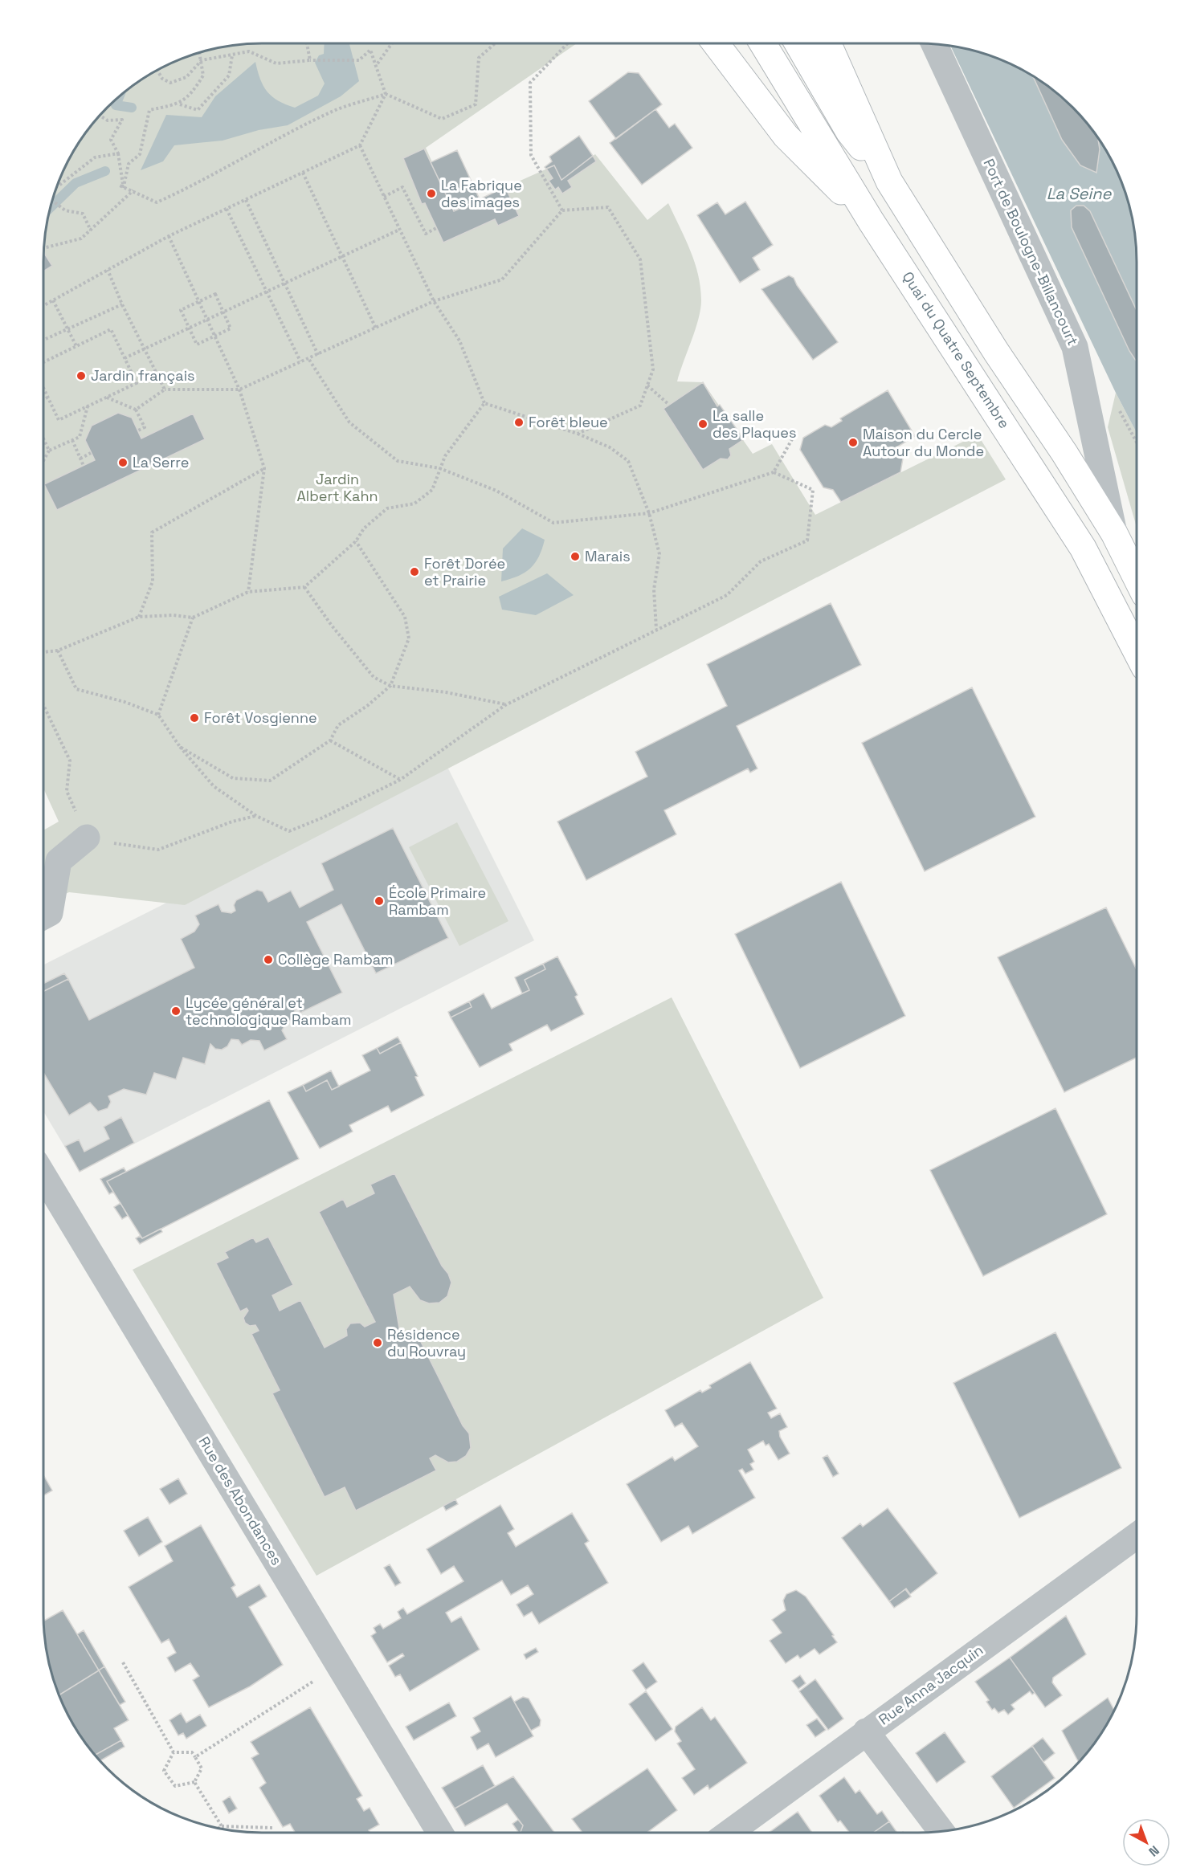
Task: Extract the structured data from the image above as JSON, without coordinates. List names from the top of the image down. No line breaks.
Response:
{"streets":{"main road":["Quai du Quatre Septembre"],"street":["Port de Boulogne-Billancourt","Rue des Abondances","Rue Anna Jacquin"]},"water":["La Seine"],"parks":["Jardin Albert Kahn"],"places":["La Fabrique des images","Jardin français","Forêt bleue","La salle des Plaques","Maison du Cercle Autour du Monde","La Serre","Marais","Forêt Dorée et Prairie","Forêt Vosgienne","École Primaire Rambam","Collège Rambam","Lycée général et technologique Rambam","Résidence du Rouvray"],"north":"bottom right"}
